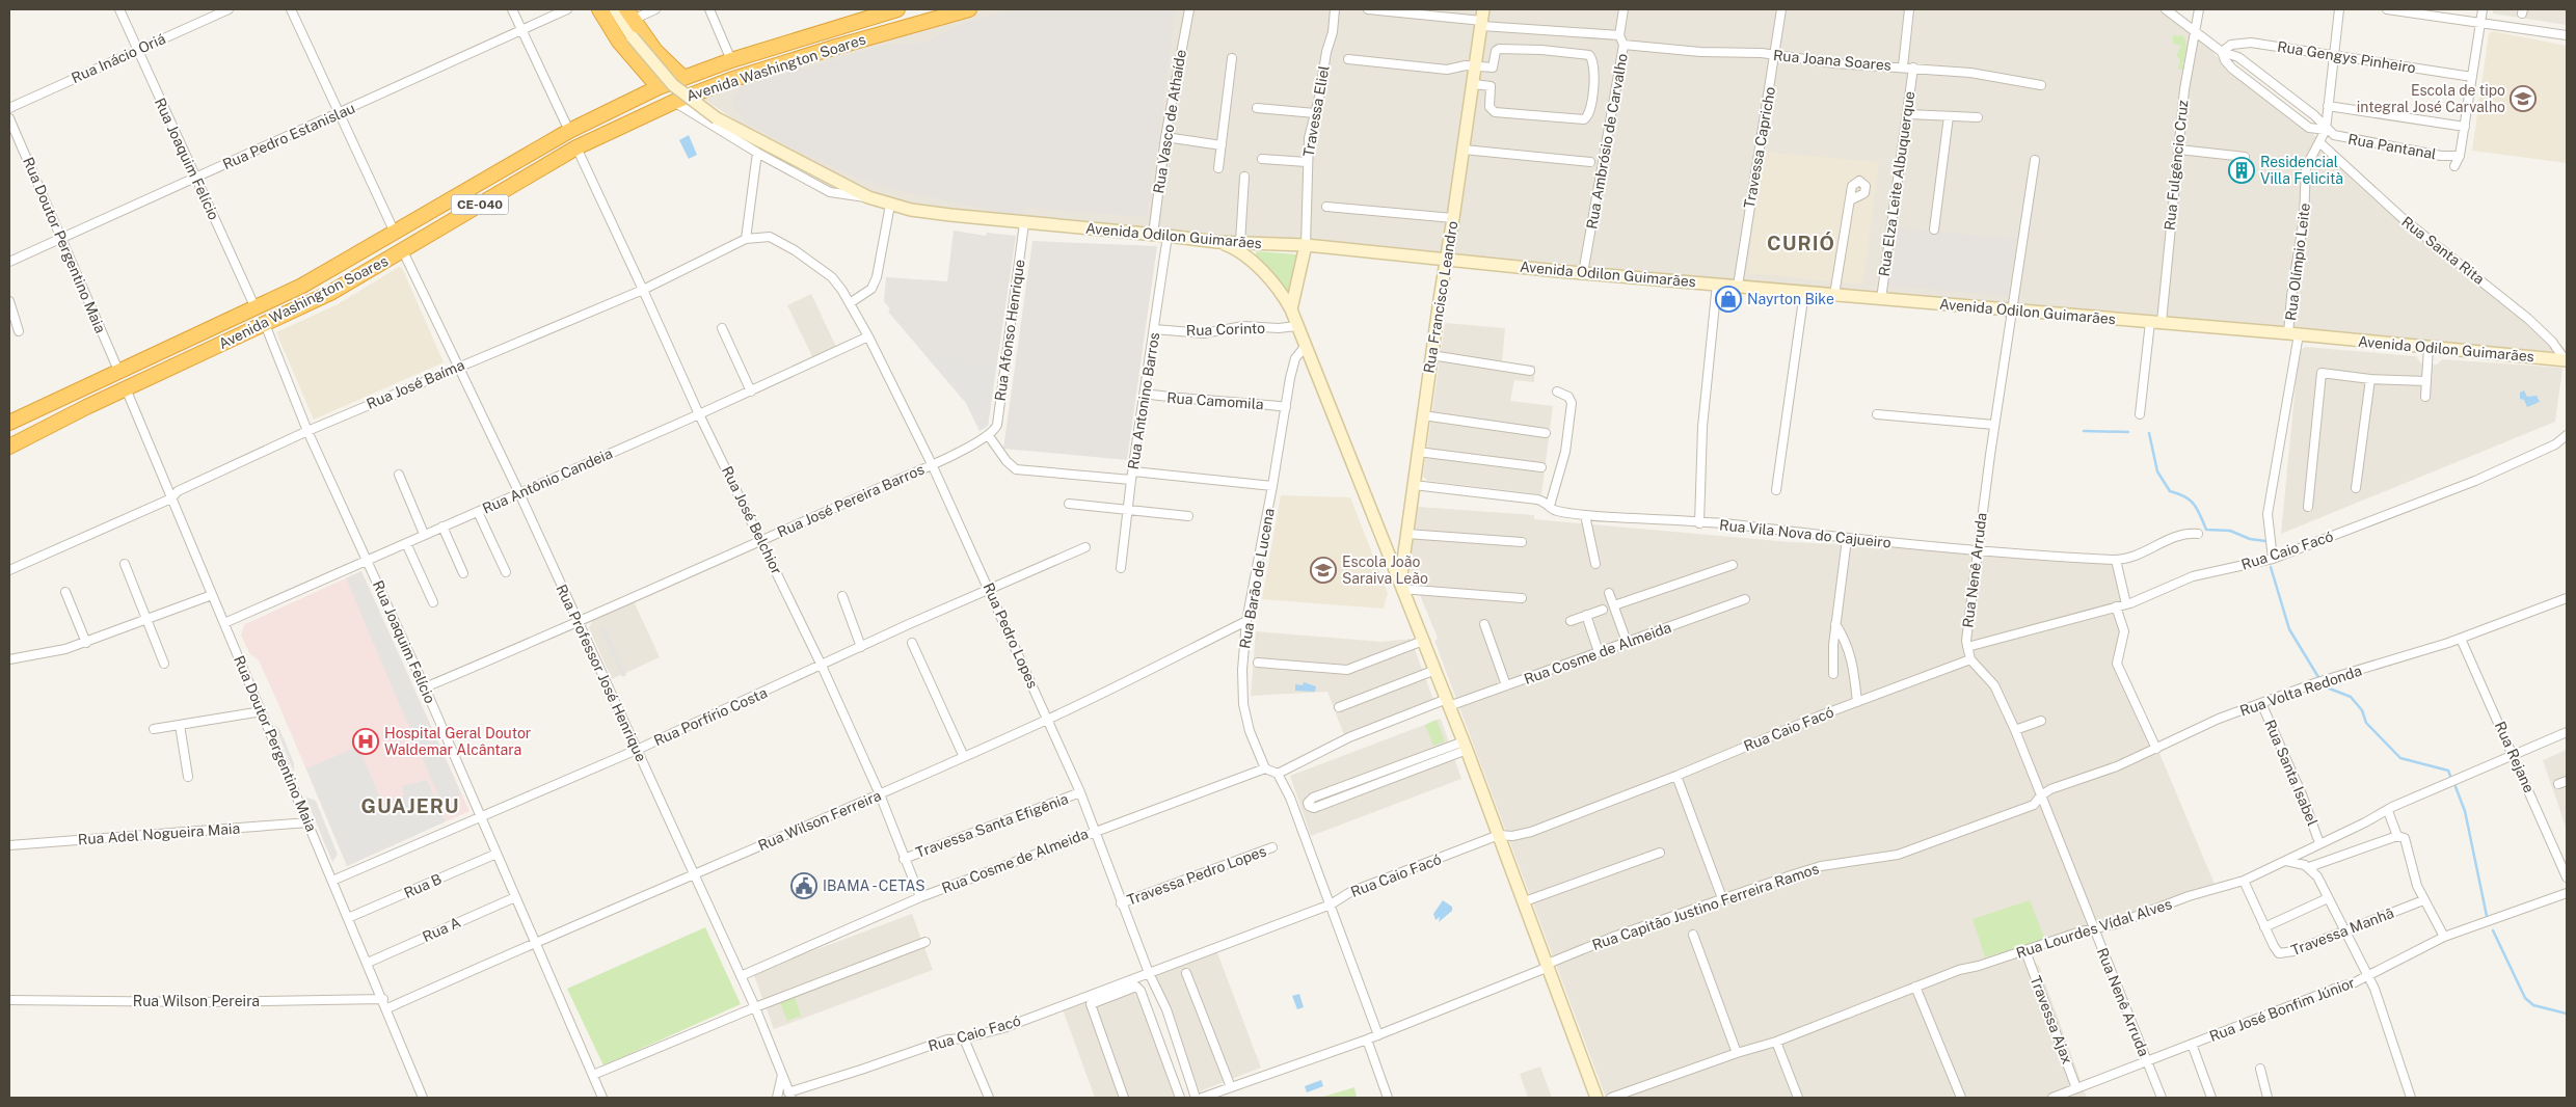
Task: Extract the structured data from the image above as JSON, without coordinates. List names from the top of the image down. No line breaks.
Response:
{"streets":{"highway":["Avenida Washington Soares","CE-040"],"main road":["Avenida Odilon Guimarães","Rua Francisco Leandro"],"street":["Rua Gengys Pinheiro","Rua Inácio Oriá","Rua Joana Soares","Travessa Eliel","Rua Vasco de Athaíde","Rua Pedro Estanislau","Rua Ambrósio de Carvalho","Rua Pantanal","Travessa Capricho","Rua Joaquim Felício","Rua Fulgêncio Cruz","Rua Elza Leite Albuquerque","Rua Doutor Pergentino Maia","Rua Santa Rita","Rua Olímpio Leite","Rua Corinto","Rua Afonso Henrique","Rua José Baíma","Rua Antonino Barros","Rua Camomila","Rua Antônio Candeia","Rua José Pereira Barros","Rua José Belchior","Rua Vila Nova do Cajueiro","Rua Caio Facó","Rua Nenê Arruda","Rua Barão de Lucena","Rua Pedro Lopes","Rua Cosme de Almeida","Rua Professor José Henrique","Rua Volta Redonda","Rua Porfírio Costa","Rua Rejane","Rua Santa Isabel","Rua Wilson Ferreira","Travessa Santa Efigênia","Rua Adel Nogueira Maia","Travessa Pedro Lopes","Rua B","Rua Capitão Justino Ferreira Ramos","Rua Lourdes Vídal Alves","Rua A","Travessa Manhã","Rua Wilson Pereira","Rua José Bonfim Júnior","Travessa Ajax"]},"crossings":[["Rua Gengys Pinheiro","Rua Olímpio Leite"],["Rua Inácio Oriá","Rua Joaquim Felício"],["Rua Joana Soares","Rua Ambrósio de Carvalho"],["Rua Joana Soares","Travessa Capricho"],["Rua Joana Soares","Rua Elza Leite Albuquerque"],["Avenida Washington Soares","Rua Joaquim Felício"],["Avenida Washington Soares","Avenida Odilon Guimarães"],["Avenida Washington Soares","Rua Doutor Pergentino Maia"],["Avenida Washington Soares","Rua José Belchior"],["Avenida Washington Soares","Rua Professor José Henrique"],["Travessa Eliel","Avenida Odilon Guimarães"],["Rua Vasco de Athaíde","Avenida Odilon Guimarães"],["Rua Pedro Estanislau","Rua Joaquim Felício"],["Rua Pedro Estanislau","Rua Doutor Pergentino Maia"],["Rua Ambrósio de Carvalho","Avenida Odilon Guimarães"],["Rua Pantanal","Rua Olímpio Leite"],["Travessa Capricho","Avenida Odilon Guimarães"],["Rua Joaquim Felício","Rua José Baíma"],["Rua Joaquim Felício","Rua Antônio Candeia"],["Rua Joaquim Felício","Rua José Pereira Barros"],["Rua Joaquim Felício","Rua Porfírio Costa"],["Rua Joaquim Felício","Rua Wilson Ferreira"],["Rua Joaquim Felício","Rua B"],["Rua Joaquim Felício","Rua A"],["Rua Fulgêncio Cruz","Avenida Odilon Guimarães"],["Rua Elza Leite Albuquerque","Avenida Odilon Guimarães"],["Avenida Odilon Guimarães","Rua Santa Rita"],["Avenida Odilon Guimarães","Rua Olímpio Leite"],["Avenida Odilon Guimarães","Rua Francisco Leandro"],["Avenida Odilon Guimarães","Rua Afonso Henrique"],["Avenida Odilon Guimarães","Rua Antonino Barros"],["Avenida Odilon Guimarães","Rua Nenê Arruda"],["Rua Doutor Pergentino Maia","Rua José Baíma"],["Rua Doutor Pergentino Maia","Rua Antônio Candeia"],["Rua Doutor Pergentino Maia","Rua Porfírio Costa"],["Rua Doutor Pergentino Maia","Rua Wilson Ferreira"],["Rua Doutor Pergentino Maia","Rua Adel Nogueira Maia"],["Rua Doutor Pergentino Maia","Rua B"],["Rua Doutor Pergentino Maia","Rua A"],["Rua Doutor Pergentino Maia","Rua Wilson Pereira"],["Rua Santa Rita","Rua Olímpio Leite"],["Rua Olímpio Leite","Rua Caio Facó"],["Rua Francisco Leandro","Rua Vila Nova do Cajueiro"],["Rua Corinto","Rua Antonino Barros"],["Rua Afonso Henrique","Rua José Pereira Barros"],["Rua José Baíma","Rua José Belchior"],["Rua José Baíma","Rua Pedro Lopes"],["Rua José Baíma","Rua Professor José Henrique"],["Rua Antonino Barros","Rua Camomila"],["Rua Camomila","Rua Barão de Lucena"],["Rua Antônio Candeia","Rua José Belchior"],["Rua Antônio Candeia","Rua Pedro Lopes"],["Rua Antônio Candeia","Rua Professor José Henrique"],["Rua José Pereira Barros","Rua José Belchior"],["Rua José Pereira Barros","Rua Pedro Lopes"],["Rua José Pereira Barros","Rua Professor José Henrique"],["Rua José Belchior","Rua Cosme de Almeida"],["Rua José Belchior","Rua Porfírio Costa"],["Rua José Belchior","Rua Wilson Ferreira"],["Rua José Belchior","Travessa Santa Efigênia"],["Rua Vila Nova do Cajueiro","Rua Nenê Arruda"],["Rua Caio Facó","Rua Nenê Arruda"],["Rua Caio Facó","Rua Pedro Lopes"],["Rua Caio Facó","Rua Professor José Henrique"],["Rua Nenê Arruda","Rua Volta Redonda"],["Rua Nenê Arruda","Rua Capitão Justino Ferreira Ramos"],["Rua Nenê Arruda","Rua Lourdes Vídal Alves"],["Rua Nenê Arruda","Rua José Bonfim Júnior"],["Rua Barão de Lucena","Rua Cosme de Almeida"],["Rua Barão de Lucena","Rua Wilson Ferreira"],["Rua Pedro Lopes","Rua Cosme de Almeida"],["Rua Pedro Lopes","Rua Porfírio Costa"],["Rua Pedro Lopes","Rua Wilson Ferreira"],["Rua Pedro Lopes","Travessa Santa Efigênia"],["Rua Pedro Lopes","Travessa Pedro Lopes"],["Rua Cosme de Almeida","Rua Professor José Henrique"],["Rua Professor José Henrique","Rua Porfírio Costa"],["Rua Professor José Henrique","Rua Wilson Ferreira"],["Rua Volta Redonda","Rua Rejane"],["Rua Volta Redonda","Rua Santa Isabel"],["Rua Volta Redonda","Rua Capitão Justino Ferreira Ramos"],["Rua Rejane","Rua Lourdes Vídal Alves"],["Rua Santa Isabel","Rua Lourdes Vídal Alves"],["Rua Lourdes Vídal Alves","Travessa Manhã"],["Rua Lourdes Vídal Alves","Travessa Ajax"],["Rua José Bonfim Júnior","Travessa Ajax"]],"districts":["CURIÓ","GUAJERU"],"places":{"school or university":["Escola de tipo integral José Carvalho","Escola João Saraiva Leão"],"building":["Residencial Villa Felicità"],"shop":["Nayrton Bike"],"hospital":["Hospital Geral Doutor Waldemar Alcântara"],"public building":["IBAMA - CETAS"]}}
